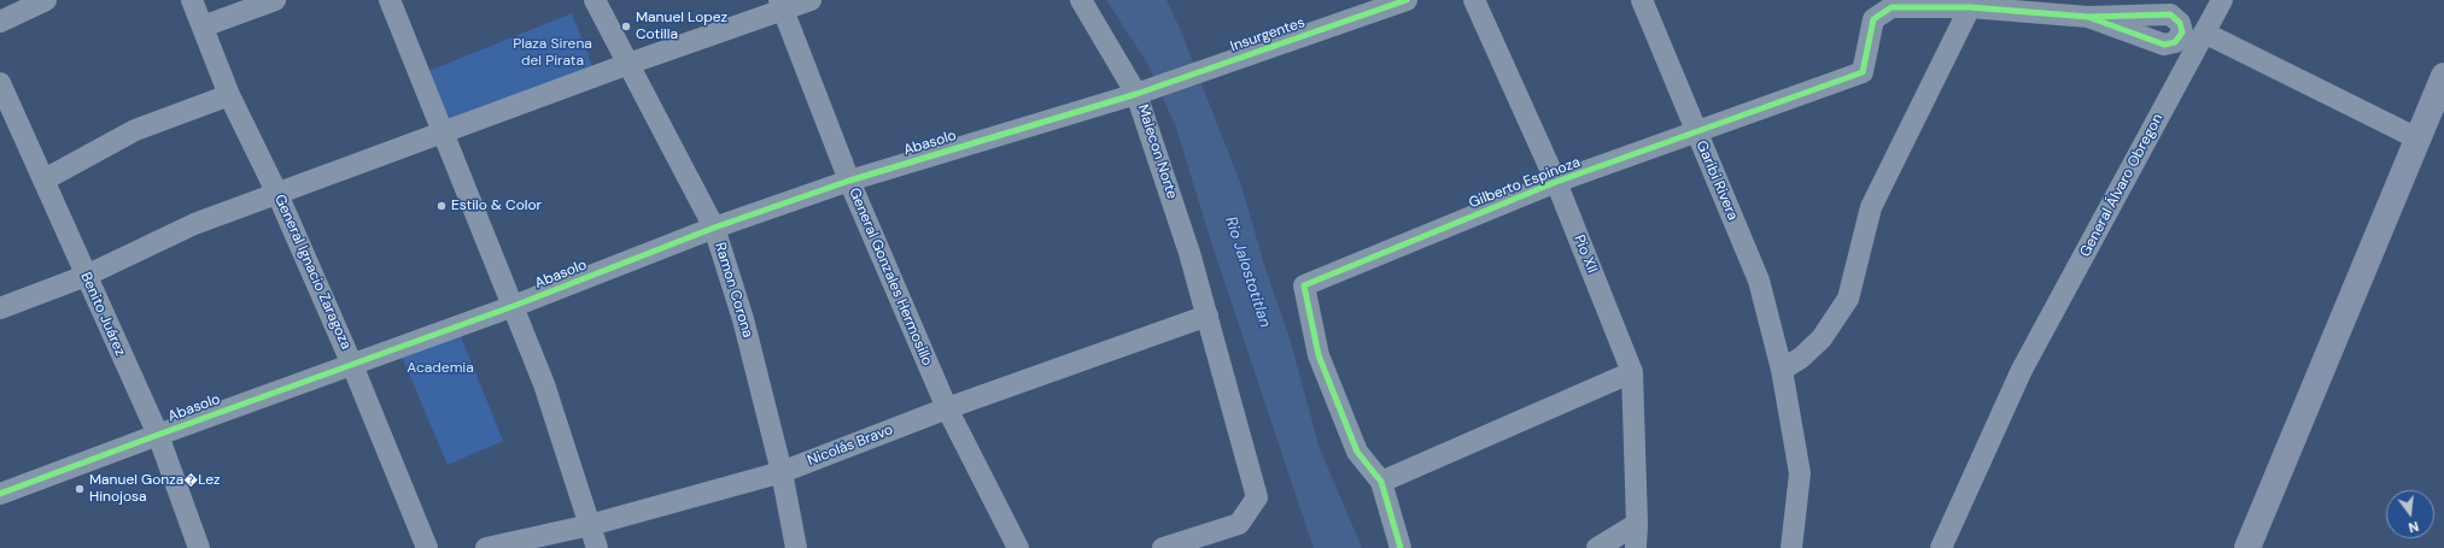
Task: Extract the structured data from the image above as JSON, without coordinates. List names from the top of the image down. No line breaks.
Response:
{"streets":{"street":["Insurgentes","Abasolo","Malecon Norte","Garibi Rivera","Gilberto Espinoza","General Álvaro Obregon","Pio XII","General Ignacio Zaragoza","General Gonzales Hermosillo","Ramon Corona","Benito Juárez","Nicolás Bravo"]},"crossings":[["Insurgentes","Abasolo"],["Insurgentes","Malecon Norte"],["Abasolo","Malecon Norte"],["Abasolo","General Ignacio Zaragoza"],["Abasolo","General Gonzales Hermosillo"],["Abasolo","Ramon Corona"],["Abasolo","Benito Juárez"],["Malecon Norte","Nicolás Bravo"],["Garibi Rivera","Gilberto Espinoza"],["Gilberto Espinoza","Pio XII"],["General Gonzales Hermosillo","Nicolás Bravo"],["Ramon Corona","Nicolás Bravo"]],"water":["Rio Jalostotitlan"],"parks":["Plaza Sirena del Pirata","Academia"],"places":["Manuel Lopez Cotilla","Estilo & Color","Manuel Gonza�Lez Hinojosa"],"north":"bottom"}
